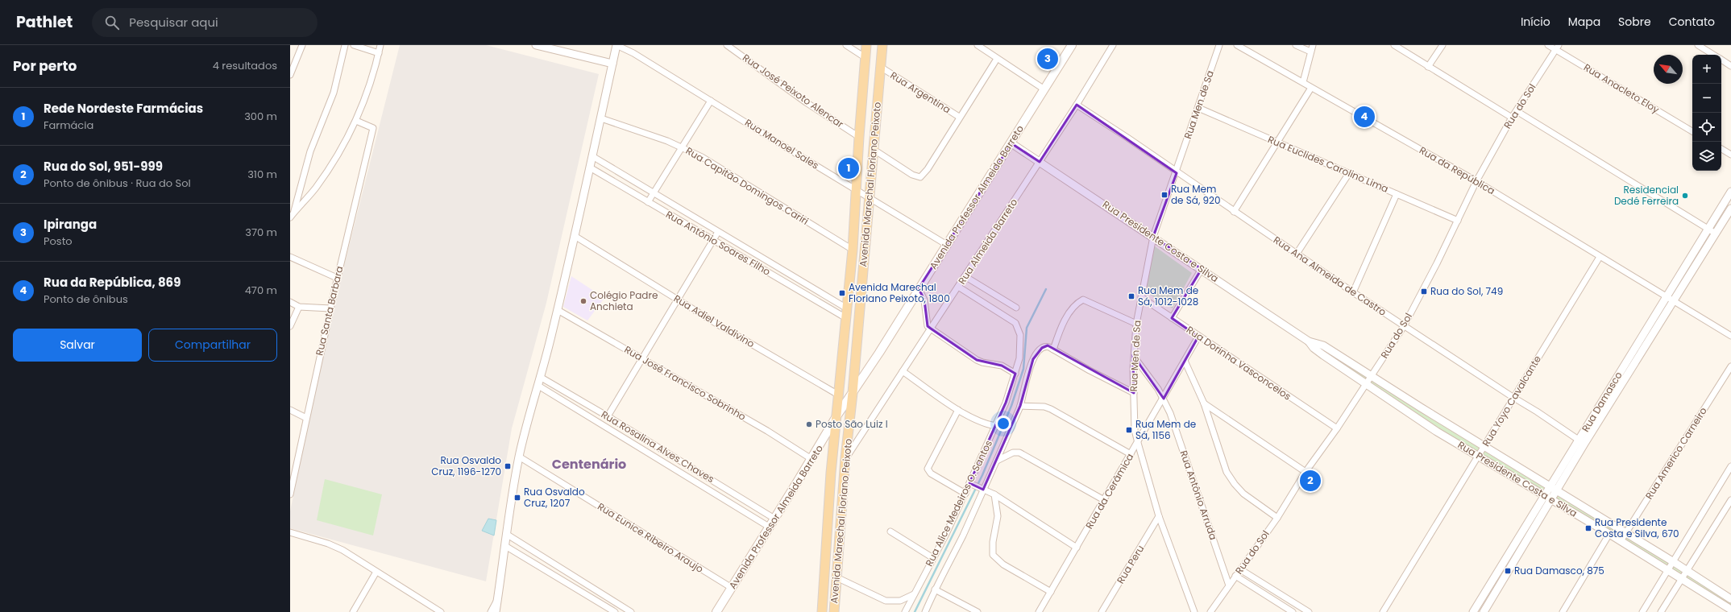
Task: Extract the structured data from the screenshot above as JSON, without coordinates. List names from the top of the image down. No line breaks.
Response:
{"streets":{"main road":["Avenida Marechal Floriano Peixoto","Avenida Professor Almeida Barreto"],"street":["Rua Anacleto Eloy","Rua José Peixoto Alencar","Rua Argentina","Rua Men de Sa","Rua do Sol","Rua Manoel Sales","Rua Euclides Carolino Lima","Rua da República","Rua Capitão Domingos Cariri","Rua Almeida Barreto","Rua Presidente Costa e Silva","Rua Antônio Soares Filho","Rua Ana Almeida de Castro","Rua Santa Barbara","Rua Adiel Valdivino","Rua Dorinha Vasconcelos","Rua José Francisco Sobrinho","Rua Yoyo Cavalcante","Rua Damasco","Rua Rosalina Alves Chaves","Rua Americo Carneiro","Rua da Cerâmica","Rua Antônio Arruda","Rua Alice Medeiros O. Santos","Rua Eunice Ribeiro Araujo","Rua Peru"]},"crossings":[["Rua Anacleto Eloy","Rua do Sol"],["Rua José Peixoto Alencar","Avenida Marechal Floriano Peixoto"],["Rua Argentina","Avenida Marechal Floriano Peixoto"],["Rua Men de Sa","Rua Euclides Carolino Lima"],["Rua Men de Sa","Rua Presidente Costa e Silva"],["Rua Men de Sa","Rua Ana Almeida de Castro"],["Rua Men de Sa","Rua Dorinha Vasconcelos"],["Rua Men de Sa","Rua da Cerâmica"],["Rua Men de Sa","Rua Antônio Arruda"],["Rua Men de Sa","Rua Peru"],["Rua do Sol","Rua Euclides Carolino Lima"],["Rua do Sol","Rua da República"],["Rua do Sol","Rua Presidente Costa e Silva"],["Rua do Sol","Rua Ana Almeida de Castro"],["Rua do Sol","Rua Dorinha Vasconcelos"],["Rua do Sol","Rua Antônio Arruda"],["Rua Manoel Sales","Avenida Marechal Floriano Peixoto"],["Rua Manoel Sales","Avenida Professor Almeida Barreto"],["Rua da República","Rua Yoyo Cavalcante"],["Rua da República","Rua Damasco"],["Avenida Marechal Floriano Peixoto","Rua Capitão Domingos Cariri"],["Avenida Marechal Floriano Peixoto","Avenida Professor Almeida Barreto"],["Avenida Marechal Floriano Peixoto","Rua Almeida Barreto"],["Avenida Marechal Floriano Peixoto","Rua Antônio Soares Filho"],["Avenida Marechal Floriano Peixoto","Rua Adiel Valdivino"],["Avenida Professor Almeida Barreto","Rua Presidente Costa e Silva"],["Avenida Professor Almeida Barreto","Rua José Francisco Sobrinho"],["Avenida Professor Almeida Barreto","Rua Rosalina Alves Chaves"],["Avenida Professor Almeida Barreto","Rua Eunice Ribeiro Araujo"],["Rua Almeida Barreto","Rua Presidente Costa e Silva"],["Rua Almeida Barreto","Rua Ana Almeida de Castro"],["Rua Almeida Barreto","Rua Alice Medeiros O. Santos"],["Rua Presidente Costa e Silva","Rua Yoyo Cavalcante"],["Rua Presidente Costa e Silva","Rua Damasco"],["Rua Presidente Costa e Silva","Rua Americo Carneiro"],["Rua Ana Almeida de Castro","Rua Yoyo Cavalcante"],["Rua Ana Almeida de Castro","Rua Damasco"],["Rua Dorinha Vasconcelos","Rua da Cerâmica"],["Rua da Cerâmica","Rua Antônio Arruda"]],"districts":["Centenário"],"places":{"transit":["Rua Mem de Sá, 920","Rua do Sol, 749","Avenida Marechal Floriano Peixoto, 1800","Rua Mem de Sá, 1012-1028","Rua Mem de Sá, 1156","Rua Osvaldo Cruz, 1196-1270","Rua Osvaldo Cruz, 1207","Rua Presidente Costa e Silva, 670","Rua Damasco, 875"],"other":["Residencial Dedé Ferreira","Colégio Padre Anchieta","Posto São Luiz I"]},"north":"top left","page":{"header":"Pathlet","search":"Pesquisar aqui","nav":["Início","Mapa","Sobre","Contato"],"heading":["Por perto","4 resultados"],"pins":["3","4","1","2"],"map_buttons":["+","−"],"list":[{"mark":"1","name":"Rede Nordeste Farmácias","note":"Farmácia","value":"300 m"},{"mark":"2","name":"Rua do Sol, 951-999","note":"Ponto de ônibus · Rua do Sol","value":"310 m"},{"mark":"3","name":"Ipiranga","note":"Posto","value":"370 m"},{"mark":"4","name":"Rua da República, 869","note":"Ponto de ônibus","value":"470 m"}],"buttons":["Salvar","Compartilhar"]}}
